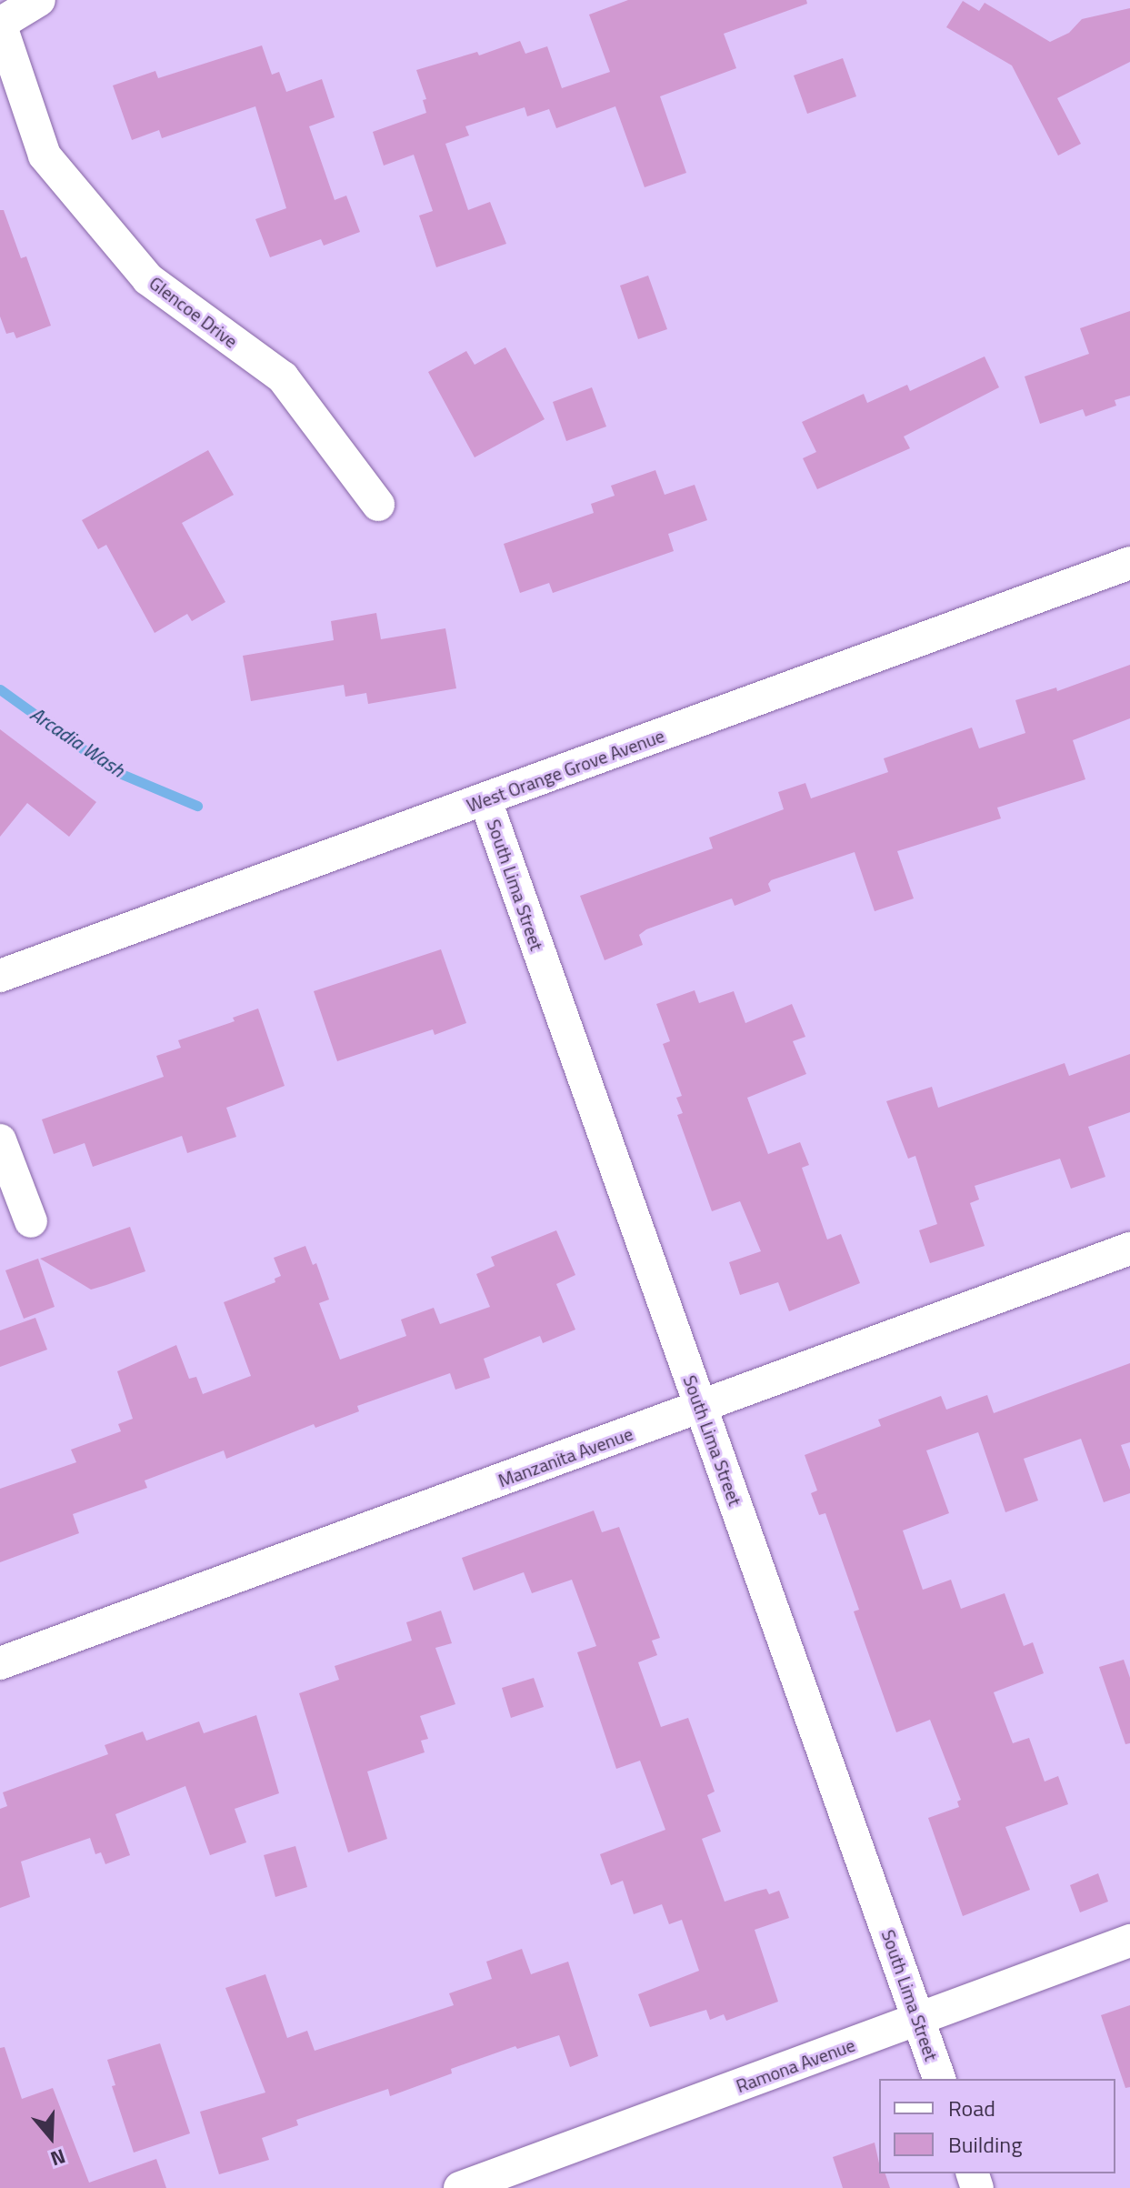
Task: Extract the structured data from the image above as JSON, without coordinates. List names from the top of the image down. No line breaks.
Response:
{"streets":{"street":["Glencoe Drive","West Orange Grove Avenue","South Lima Street","Manzanita Avenue","Ramona Avenue"]},"crossings":[["West Orange Grove Avenue","South Lima Street"],["South Lima Street","Manzanita Avenue"],["South Lima Street","Ramona Avenue"]],"water":["Arcadia Wash"],"legend":["Road","Building"],"north":"bottom"}
